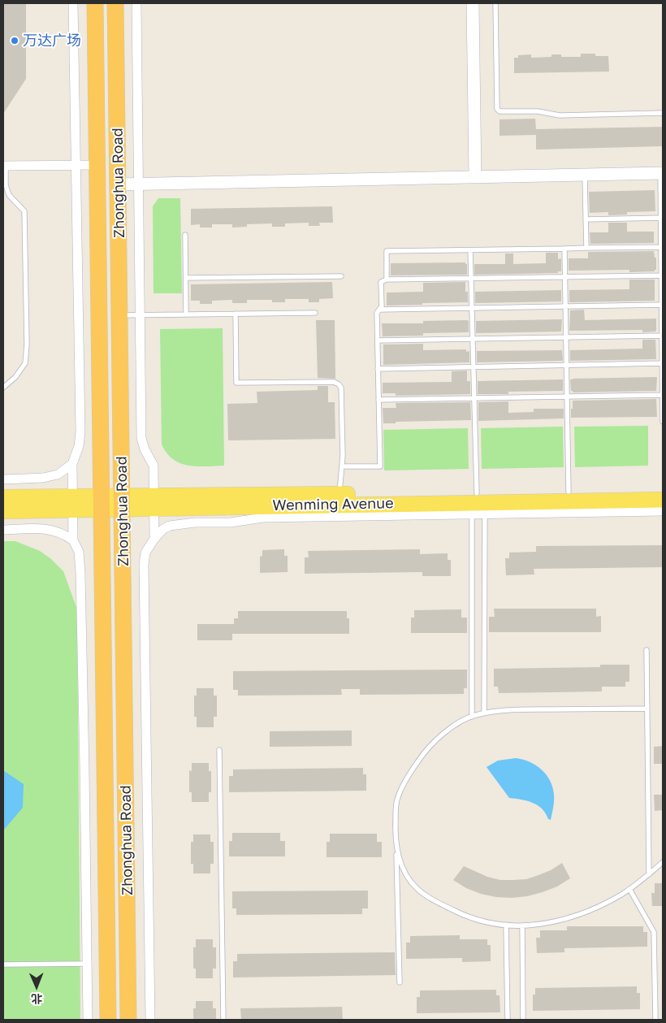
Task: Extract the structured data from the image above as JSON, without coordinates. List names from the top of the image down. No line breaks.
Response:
{"streets":{"highway":["Zhonghua Road"],"main road":["Wenming Avenue"]},"crossings":[["Zhonghua Road","Wenming Avenue"]],"places":["万达广场"],"north":"bottom"}
